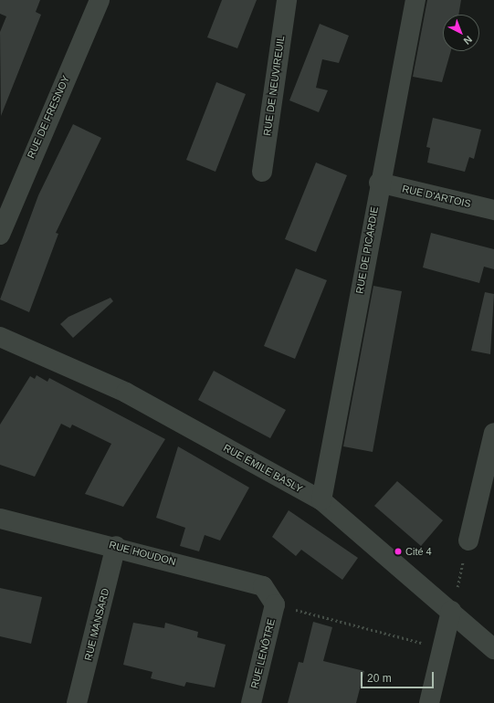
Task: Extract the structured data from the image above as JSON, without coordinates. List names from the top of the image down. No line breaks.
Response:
{"streets":{"street":["RUE DE NEUVIREUIL","RUE DE FRESNOY","RUE D'ARTOIS","RUE DE PICARDIE","RUE ÉMILE BASLY","RUE HOUDON","RUE MANSARD","RUE LENÔTRE"]},"crossings":[["RUE D'ARTOIS","RUE DE PICARDIE"],["RUE DE PICARDIE","RUE ÉMILE BASLY"],["RUE HOUDON","RUE MANSARD"],["RUE HOUDON","RUE LENÔTRE"]],"places":["Cité 4"],"scale_bar":"20 m","north":"bottom right"}
